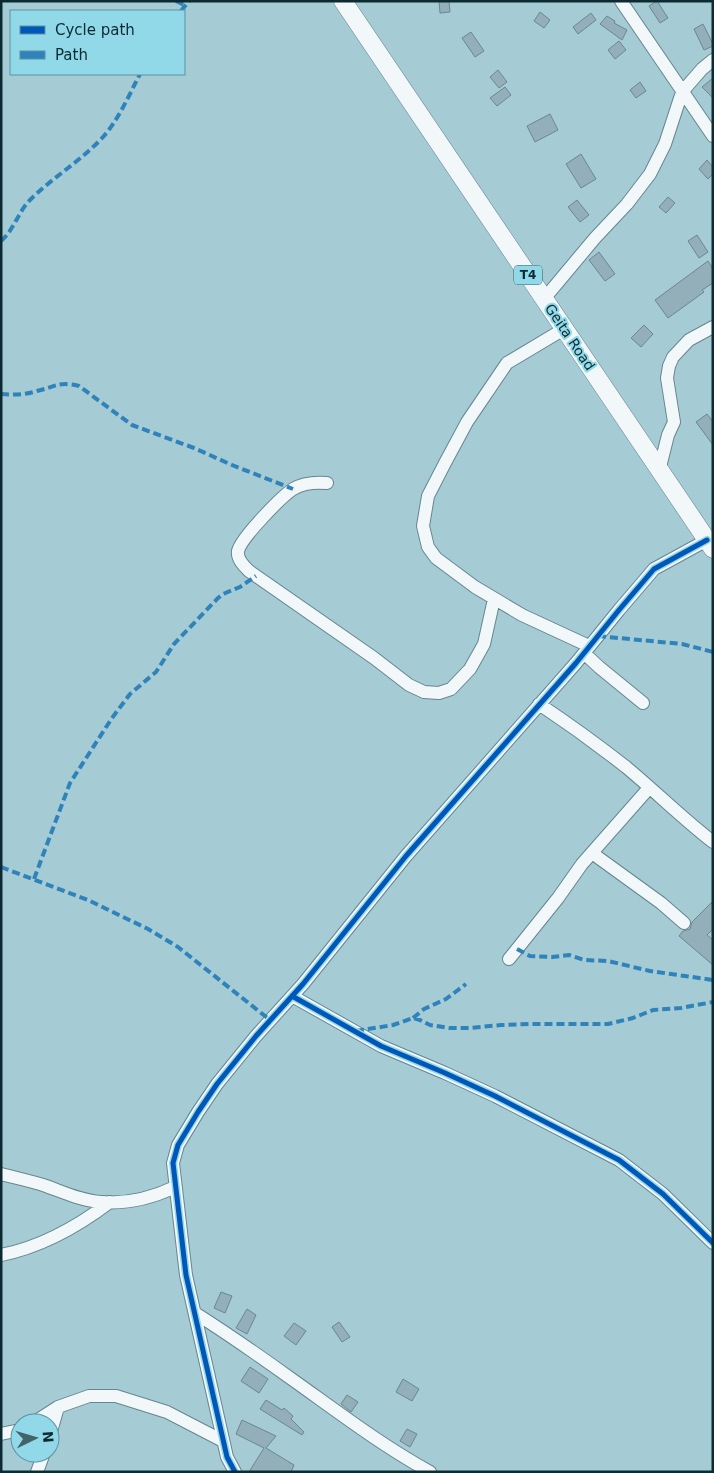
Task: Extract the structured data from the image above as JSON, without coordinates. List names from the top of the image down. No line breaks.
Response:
{"streets":{"highway":["T4","Geita Road"]},"legend":["Cycle path","Path"],"north":"right"}
